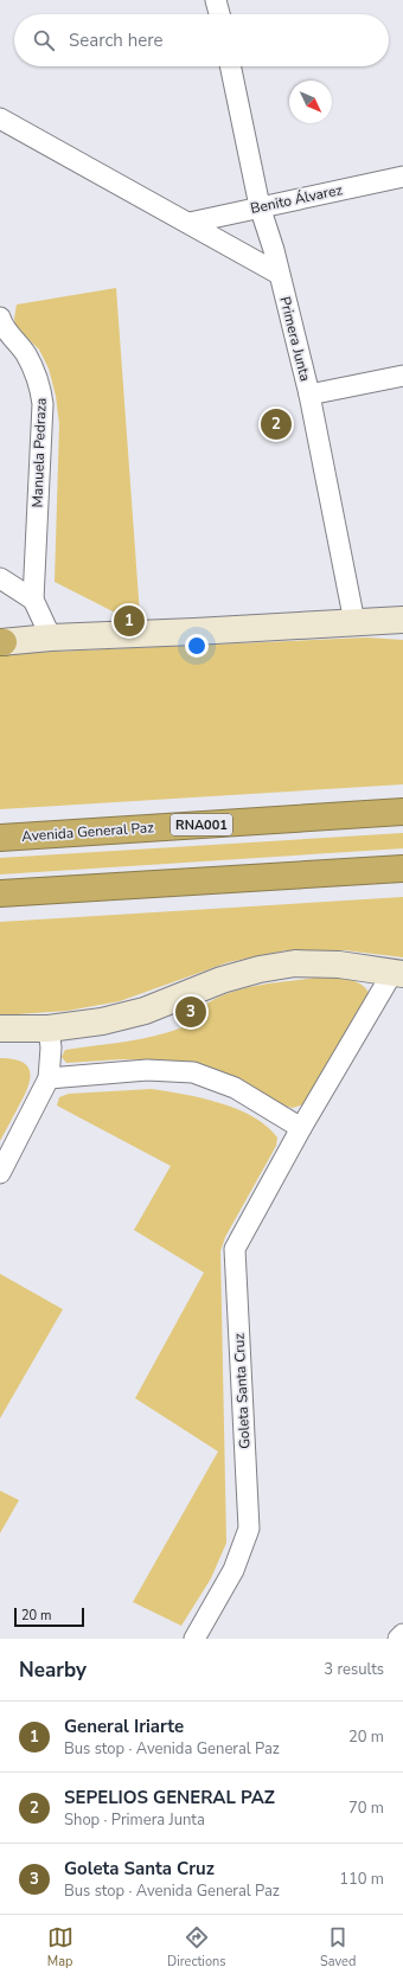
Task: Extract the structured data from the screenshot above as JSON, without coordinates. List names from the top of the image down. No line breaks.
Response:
{"streets":{"highway":["RNA001","Avenida General Paz"],"street":["Benito Álvarez","Primera Junta","Manuela Pedraza","Goleta Santa Cruz"]},"crossings":[["Benito Álvarez","Primera Junta"]],"scale_bar":"20 m","north":"bottom right","page":{"search":"Search here","pins":["2","1","3"],"scale":"20 m","heading":["Nearby","3 results"],"list":[{"mark":"1","name":"General Iriarte","note":"Bus stop · Avenida General Paz","value":"20 m"},{"mark":"2","name":"SEPELIOS GENERAL PAZ","note":"Shop · Primera Junta","value":"70 m"},{"mark":"3","name":"Goleta Santa Cruz","note":"Bus stop · Avenida General Paz","value":"110 m"}],"nav":["Map","Directions","Saved"]}}
